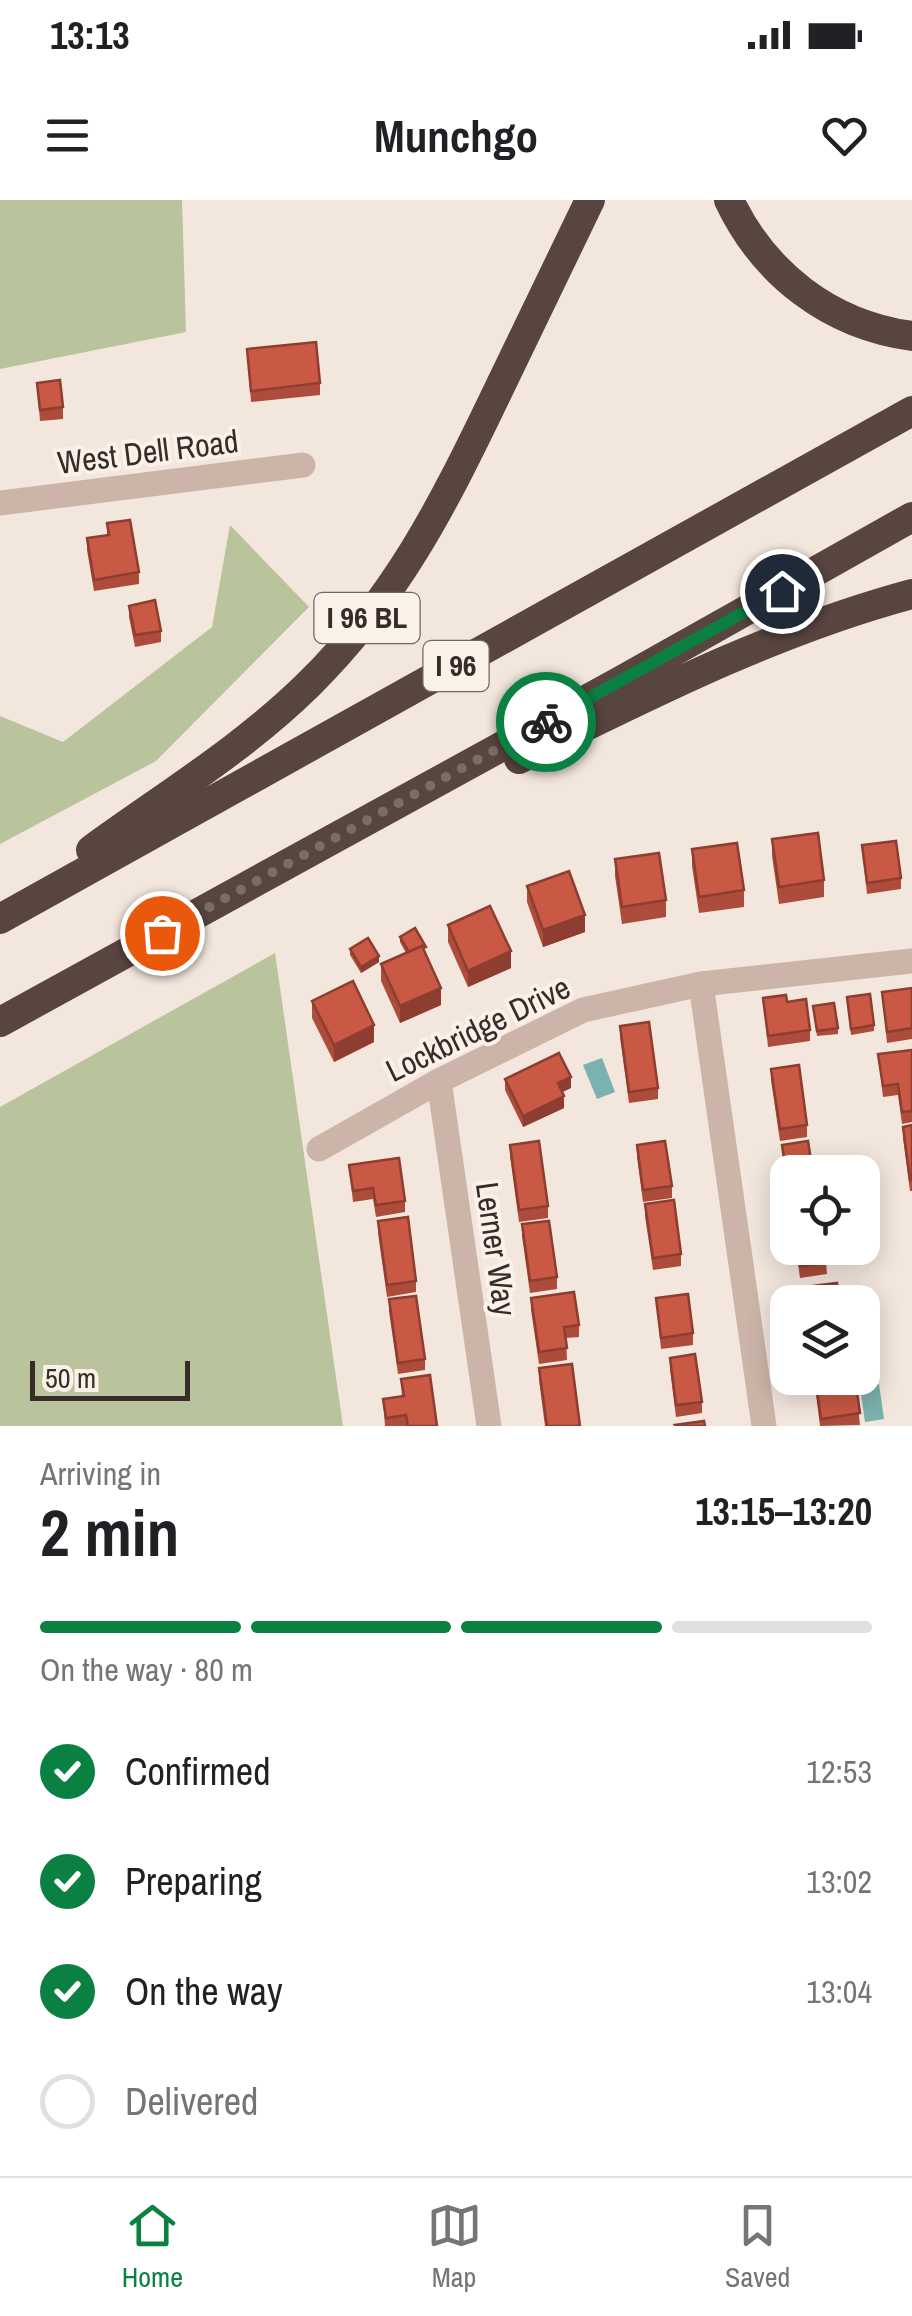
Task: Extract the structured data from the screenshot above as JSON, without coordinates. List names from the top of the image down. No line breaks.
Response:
{"streets":{"highway":["I 96 BL","I 96"],"street":["West Dell Road","Lockbridge Drive","Lerner Way"]},"crossings":[["I 96 BL","I 96"],["Lockbridge Drive","Lerner Way"]],"scale_bar":"50 m","page":{"status":"13:13","header":"Munchgo","scale":"50 m","heading":["2 min","Arriving in","13:15–13:20"],"bar":"On the way · 80 m","list":[["Confirmed","12:53"],["Preparing","13:02"],["On the way","13:04"],"Delivered"],"tabs":["Home","Map","Saved"]}}
